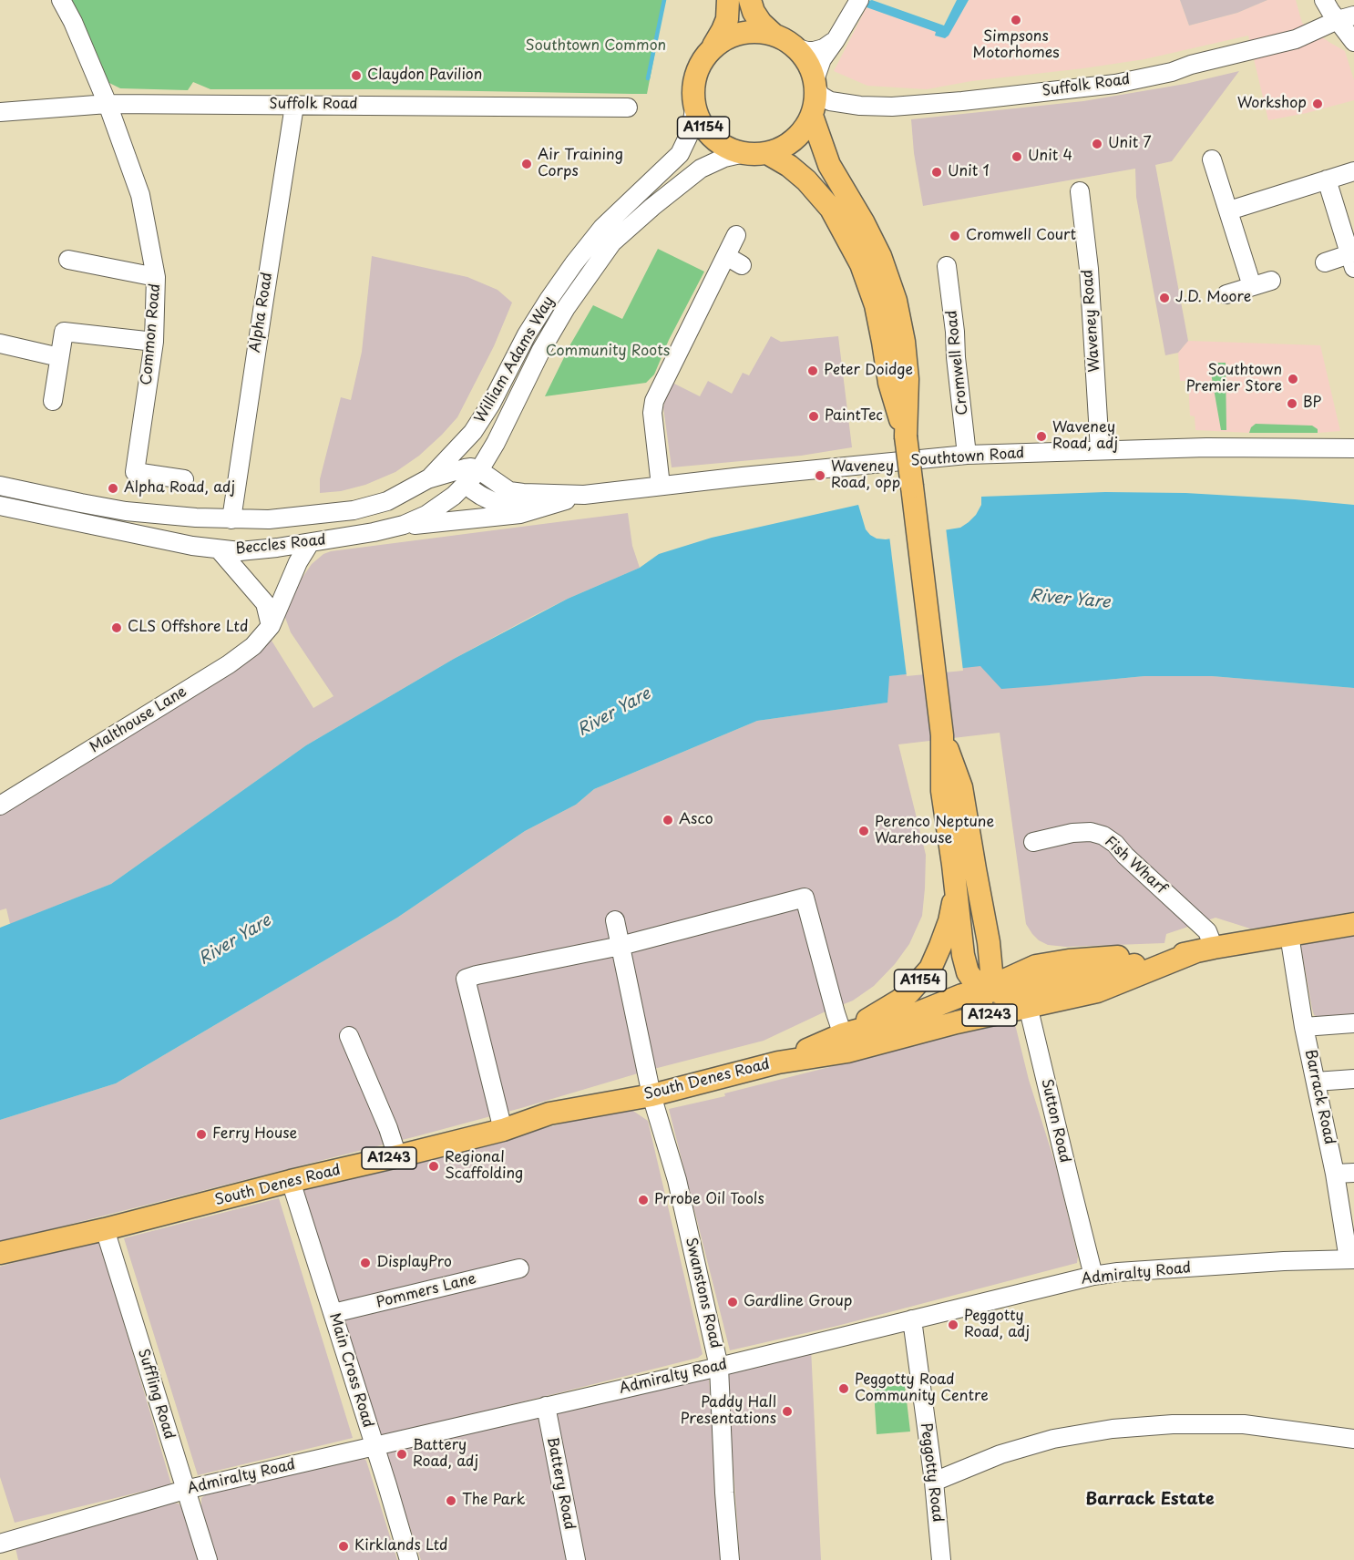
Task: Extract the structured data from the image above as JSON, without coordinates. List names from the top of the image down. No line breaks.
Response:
{"streets":{"main road":["A1154","A1243","South Denes Road"],"street":["Suffolk Road","Alpha Road","Waveney Road","Common Road","William Adams Way","Cromwell Road","Southtown Road","Beccles Road","Malthouse Lane","Fish Wharf","Barrack Road","Sutton Road","Admiralty Road","Pommers Lane","Swanstons Road","Main Cross Road","Suffling Road","Peggotty Road","Battery Road"]},"crossings":[["Suffolk Road","A1154"],["Suffolk Road","Alpha Road"],["Suffolk Road","Common Road"],["Suffolk Road","William Adams Way"],["A1154","William Adams Way"],["A1154","South Denes Road"],["A1154","Sutton Road"],["Alpha Road","Beccles Road"],["Waveney Road","Southtown Road"],["William Adams Way","Southtown Road"],["William Adams Way","Beccles Road"],["Cromwell Road","Southtown Road"],["Southtown Road","Beccles Road"],["Beccles Road","Malthouse Lane"],["Fish Wharf","South Denes Road"],["A1243","South Denes Road"],["A1243","Barrack Road"],["South Denes Road","Barrack Road"],["South Denes Road","Sutton Road"],["South Denes Road","Swanstons Road"],["South Denes Road","Main Cross Road"],["South Denes Road","Suffling Road"],["Barrack Road","Admiralty Road"],["Sutton Road","Admiralty Road"],["Admiralty Road","Swanstons Road"],["Admiralty Road","Main Cross Road"],["Admiralty Road","Suffling Road"],["Admiralty Road","Peggotty Road"],["Admiralty Road","Battery Road"],["Pommers Lane","Main Cross Road"]],"districts":["Barrack Estate"],"water":["River Yare"],"parks":["Southtown Common","Community Roots"],"places":["Simpsons Motorhomes","Claydon Pavilion","Workshop","Unit 7","Unit 4","Air Training Corps","Unit 1","Cromwell Court","J.D. Moore","Peter Doidge","Southtown Premier Store","BP","PaintTec","Waveney Road, adj","Waveney Road, opp","Alpha Road, adj","CLS Offshore Ltd","Asco","Perenco Neptune Warehouse","Ferry House","Regional Scaffolding","Prrobe Oil Tools","DisplayPro","Gardline Group","Peggotty Road, adj","Peggotty Road Community Centre","Paddy Hall Presentations","Battery Road, adj","The Park","Kirklands Ltd"]}
